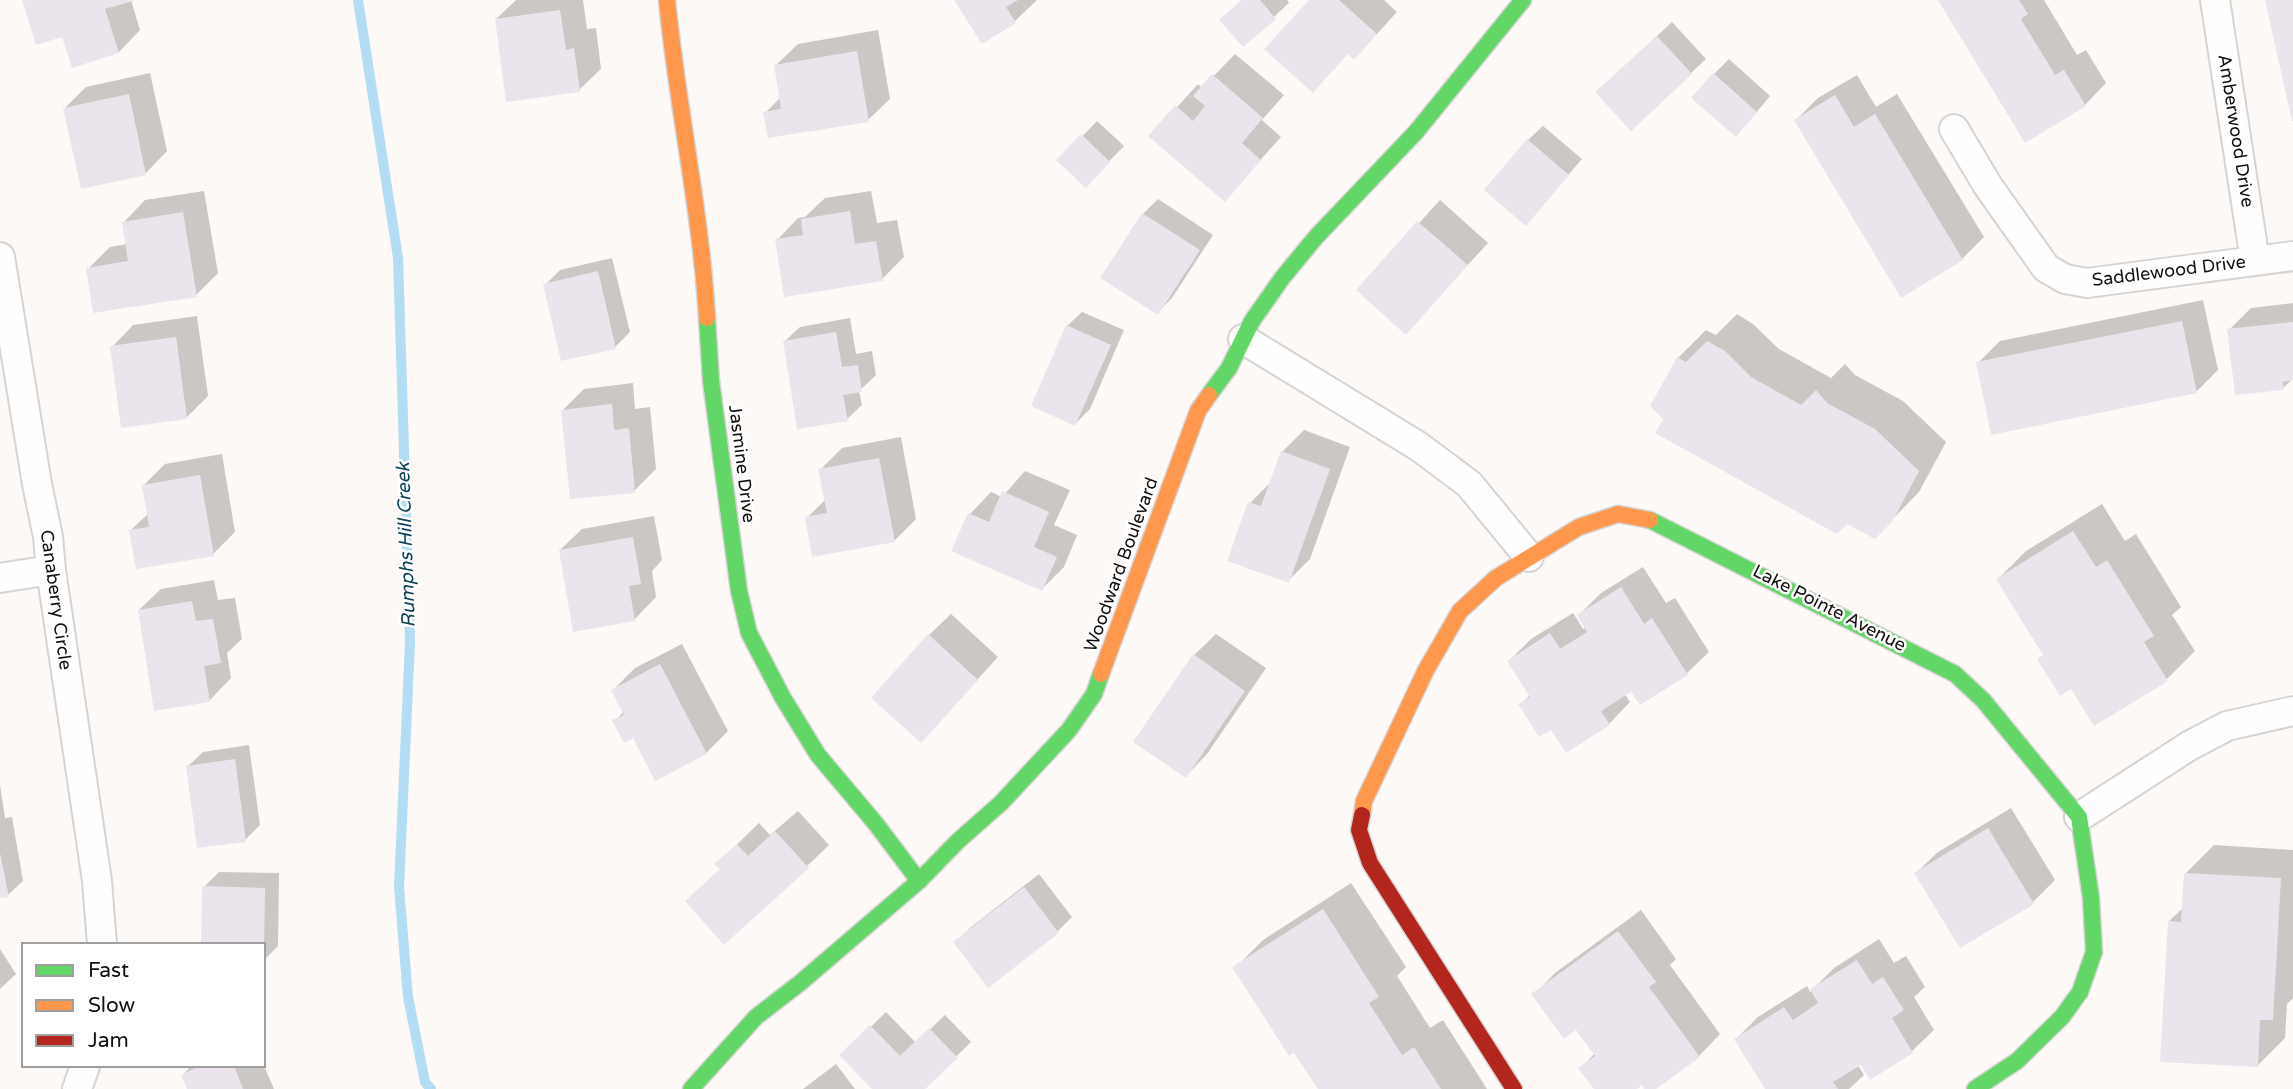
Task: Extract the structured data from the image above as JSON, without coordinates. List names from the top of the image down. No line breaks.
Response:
{"streets":{"street":["Amberwood Drive","Saddlewood Drive","Jasmine Drive","Woodward Boulevard","Canaberry Circle","Lake Pointe Avenue"]},"crossings":[["Amberwood Drive","Saddlewood Drive"],["Jasmine Drive","Woodward Boulevard"]],"water":["Rumphs Hill Creek"],"legend":["Fast","Slow","Jam"]}
